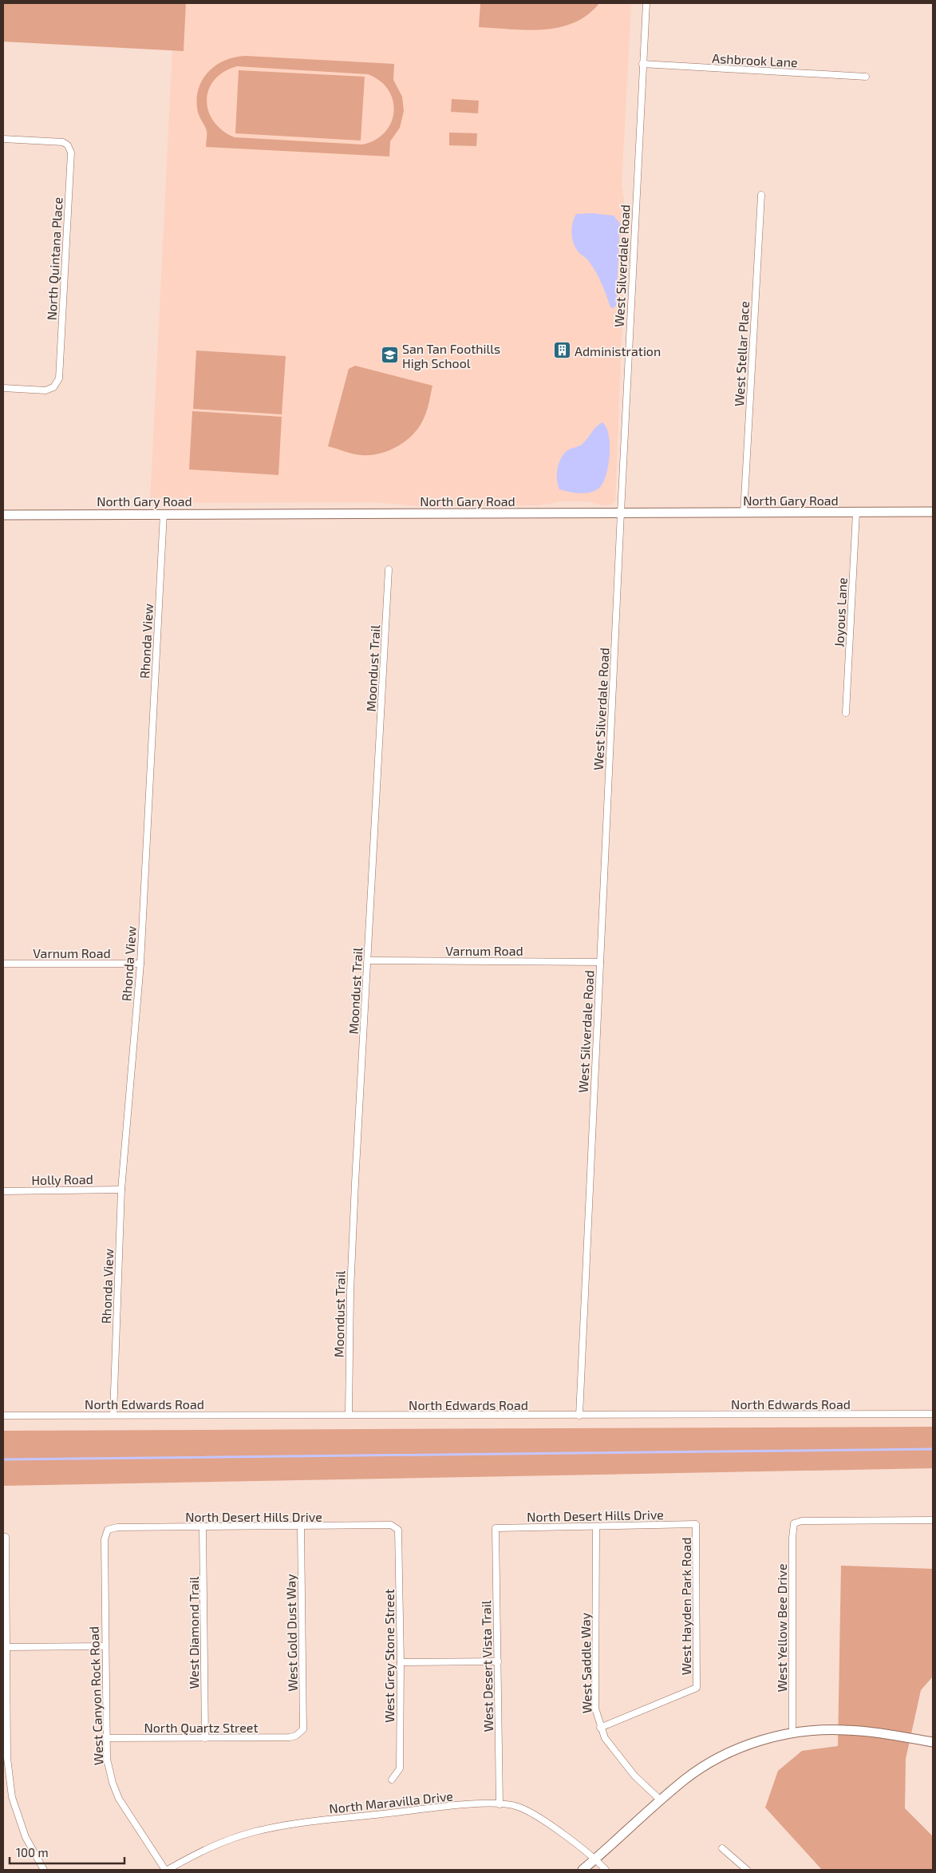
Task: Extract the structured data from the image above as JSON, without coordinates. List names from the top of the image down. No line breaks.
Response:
{"streets":{"street":["Ashbrook Lane","North Quintana Place","West Silverdale Road","West Stellar Place","North Gary Road","Joyous Lane","Rhonda View","Moondust Trail","Varnum Road","Holly Road","North Edwards Road","North Desert Hills Drive","West Hayden Park Road","West Yellow Bee Drive","West Diamond Trail","West Gold Dust Way","West Grey Stone Street","West Saddle Way","West Desert Vista Trail","West Canyon Rock Road","North Quartz Street","North Maravilla Drive"]},"crossings":[["Ashbrook Lane","West Silverdale Road"],["West Silverdale Road","North Gary Road"],["West Silverdale Road","Varnum Road"],["West Silverdale Road","North Edwards Road"],["West Stellar Place","North Gary Road"],["North Gary Road","Joyous Lane"],["North Gary Road","Rhonda View"],["Rhonda View","Varnum Road"],["Rhonda View","Holly Road"],["Rhonda View","North Edwards Road"],["Moondust Trail","Varnum Road"],["Moondust Trail","North Edwards Road"],["North Desert Hills Drive","West Hayden Park Road"],["North Desert Hills Drive","West Diamond Trail"],["North Desert Hills Drive","West Gold Dust Way"],["North Desert Hills Drive","West Grey Stone Street"],["North Desert Hills Drive","West Saddle Way"],["North Desert Hills Drive","West Desert Vista Trail"],["North Desert Hills Drive","West Canyon Rock Road"],["West Hayden Park Road","West Saddle Way"],["West Diamond Trail","North Quartz Street"],["West Gold Dust Way","North Quartz Street"],["West Desert Vista Trail","North Maravilla Drive"],["West Canyon Rock Road","North Quartz Street"],["West Canyon Rock Road","North Maravilla Drive"]],"places":{"building":["Administration"],"school or university":["San Tan Foothills High School"]},"scale_bar":"100 m"}
